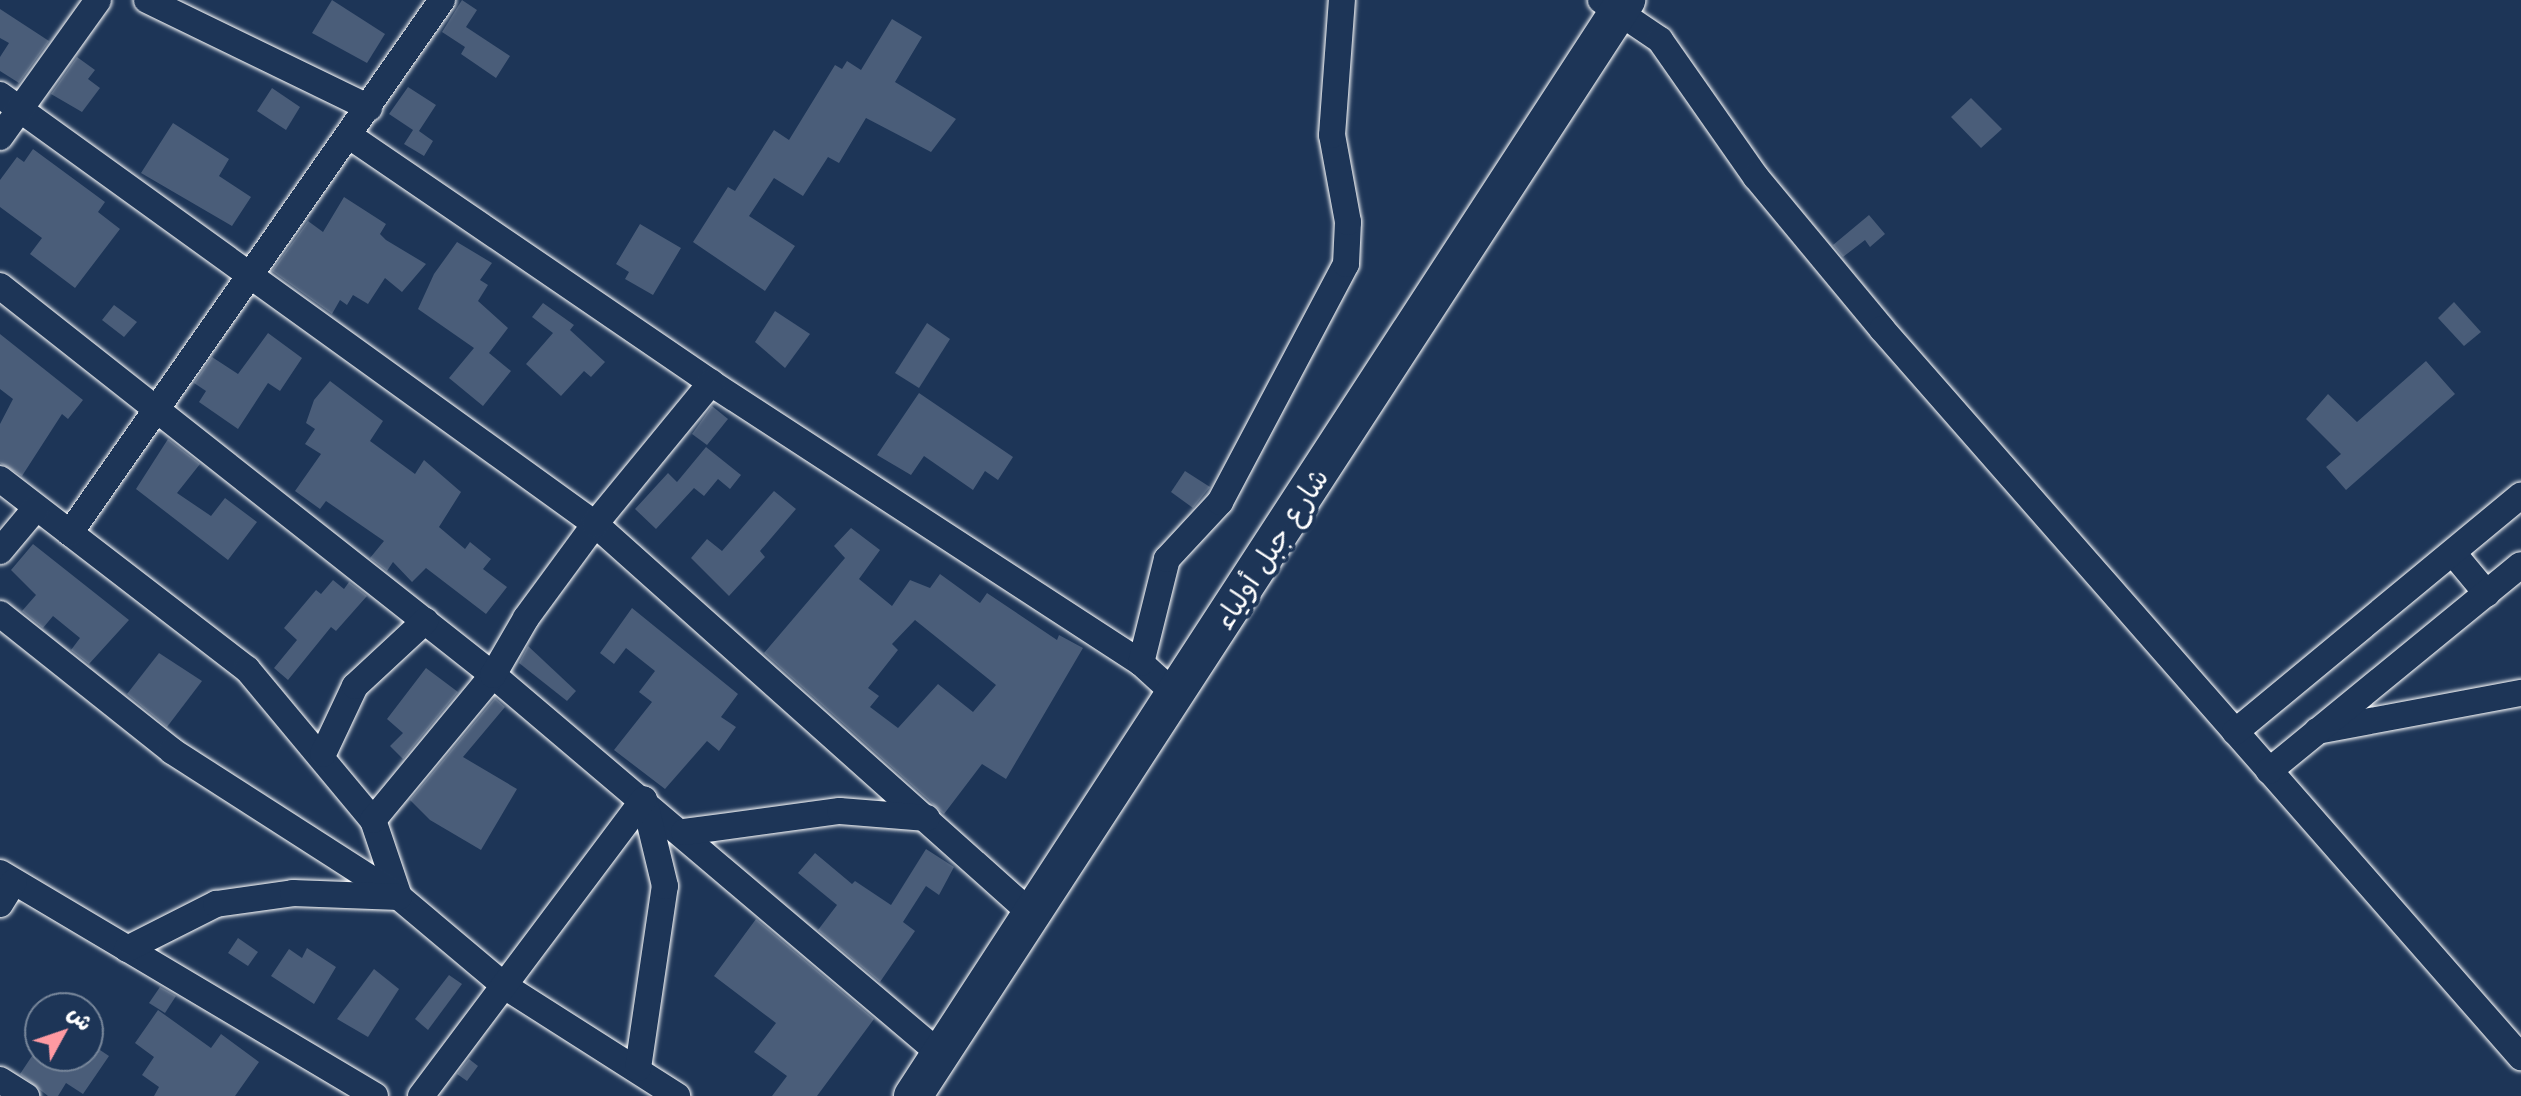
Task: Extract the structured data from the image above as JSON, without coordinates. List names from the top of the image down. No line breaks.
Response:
{"streets":{"highway":["شارع جبل أولياء"]},"north":"top right"}
